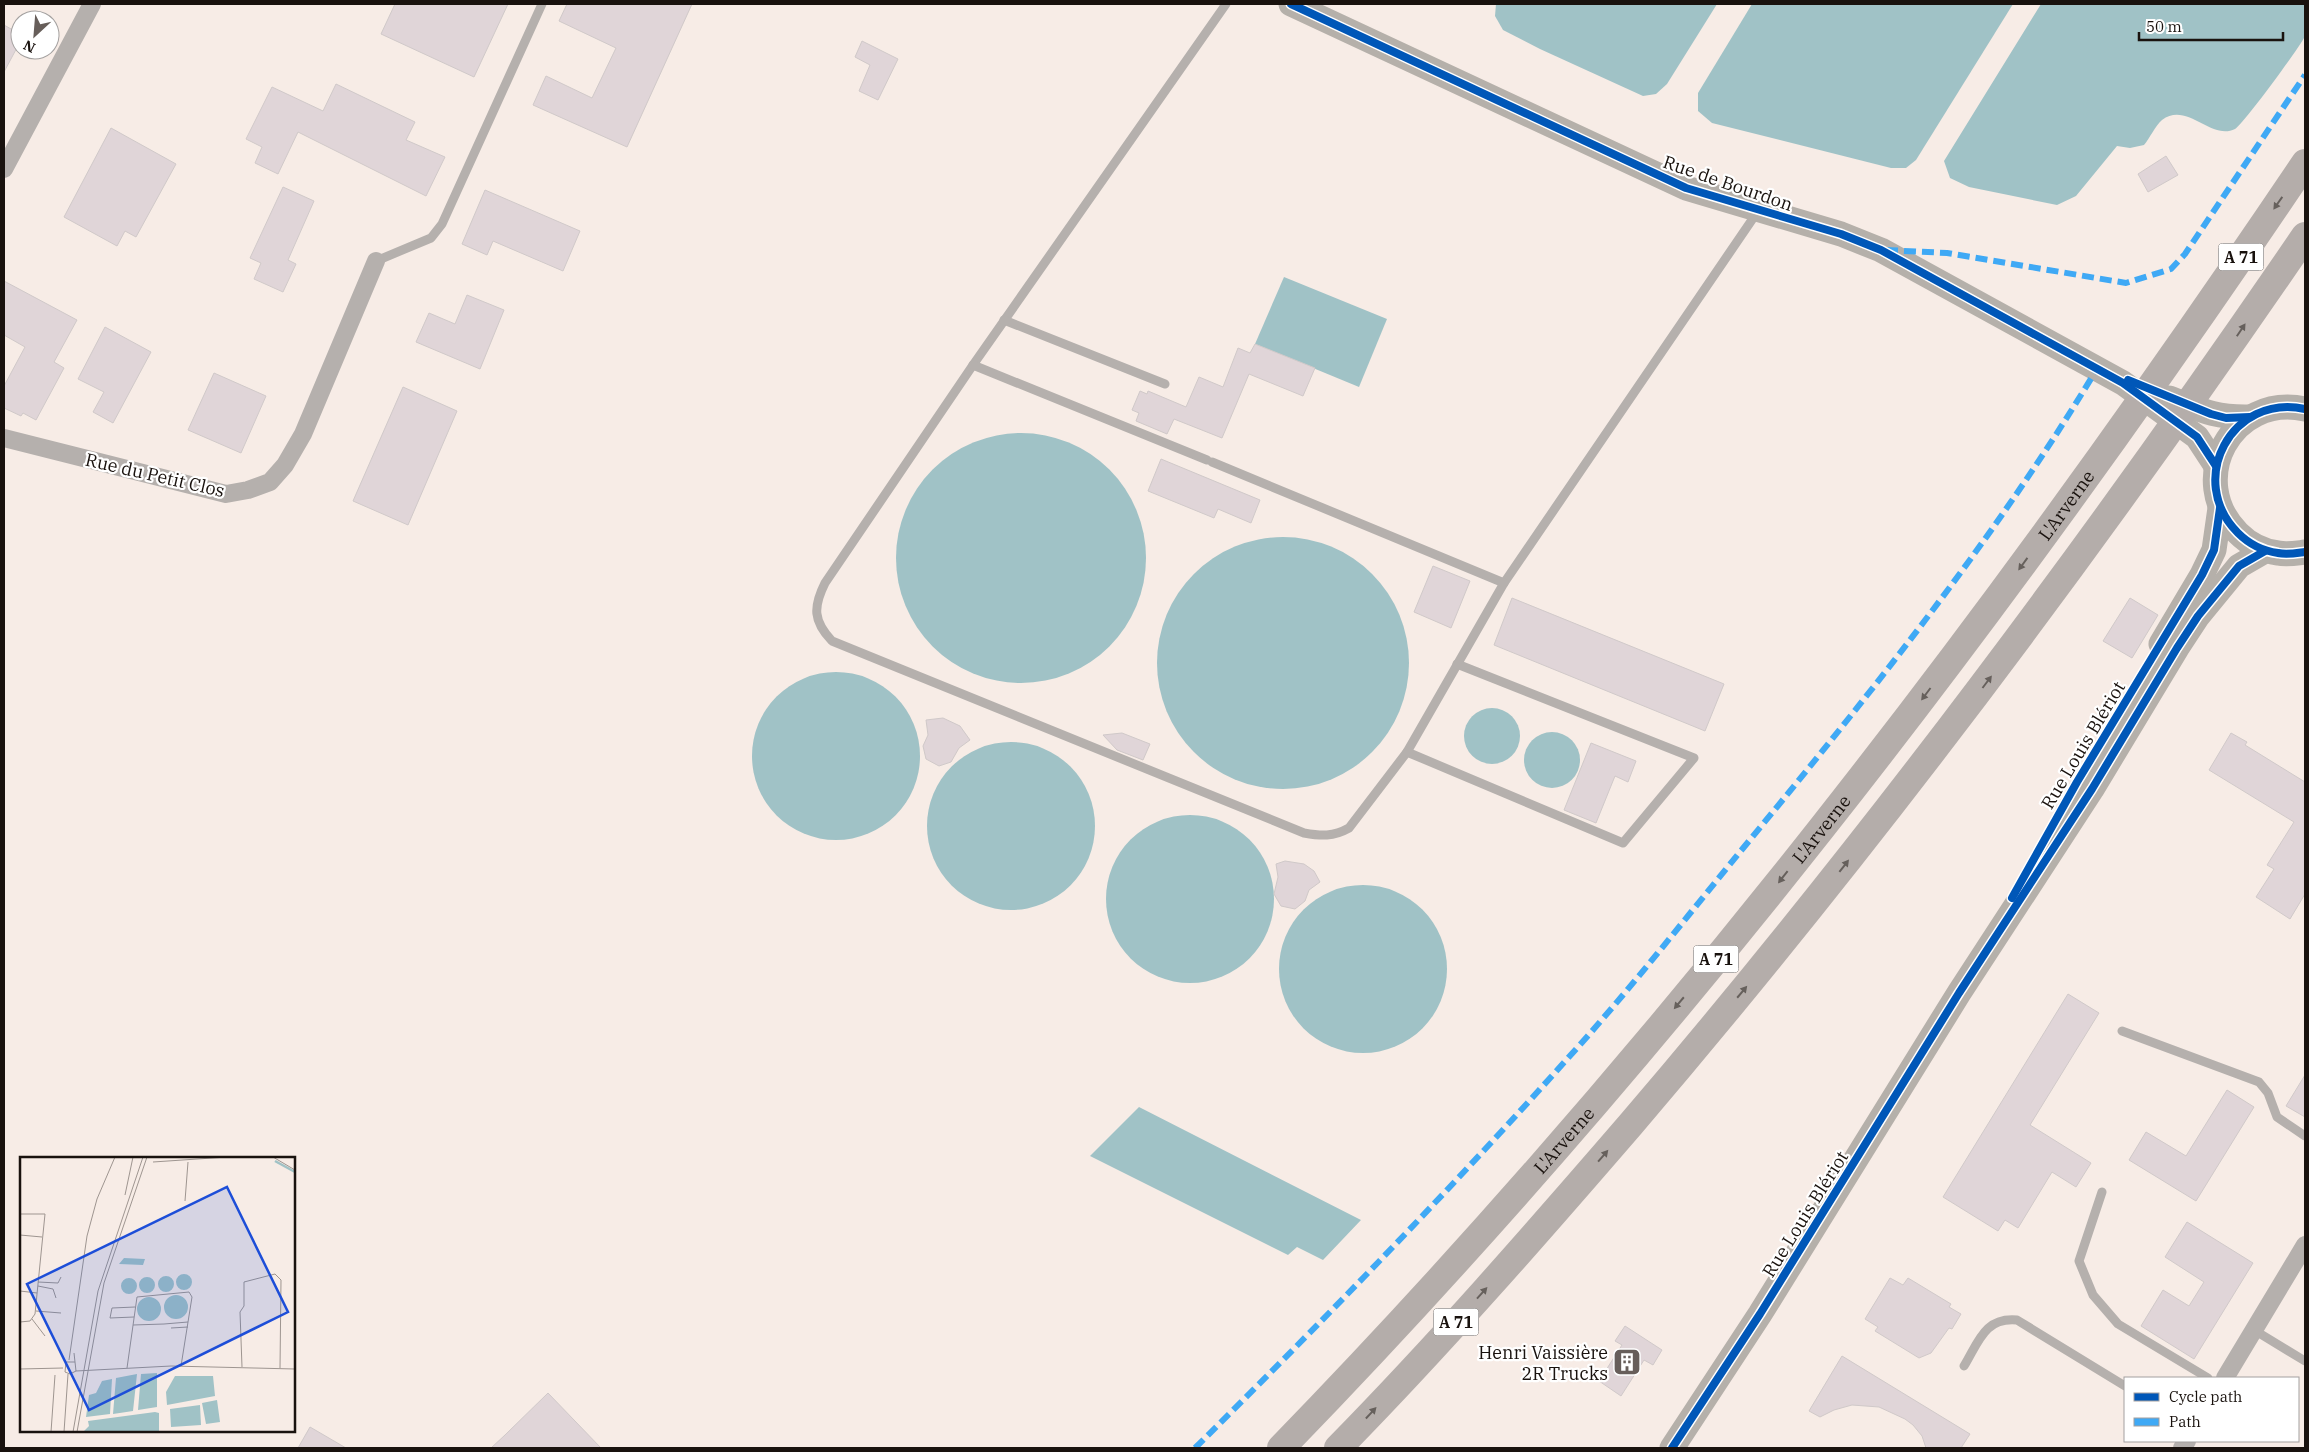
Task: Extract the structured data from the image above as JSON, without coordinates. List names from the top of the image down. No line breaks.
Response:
{"streets":{"highway":["A 71","L'Arverne"],"main road":["Rue de Bourdon","Rue Louis Blériot"],"street":["Rue du Petit Clos"]},"places":{"building":["Henri Vaissière 2R Trucks"]},"legend":["Cycle path","Path"],"scale_bar":"50 m","north":"bottom left"}
